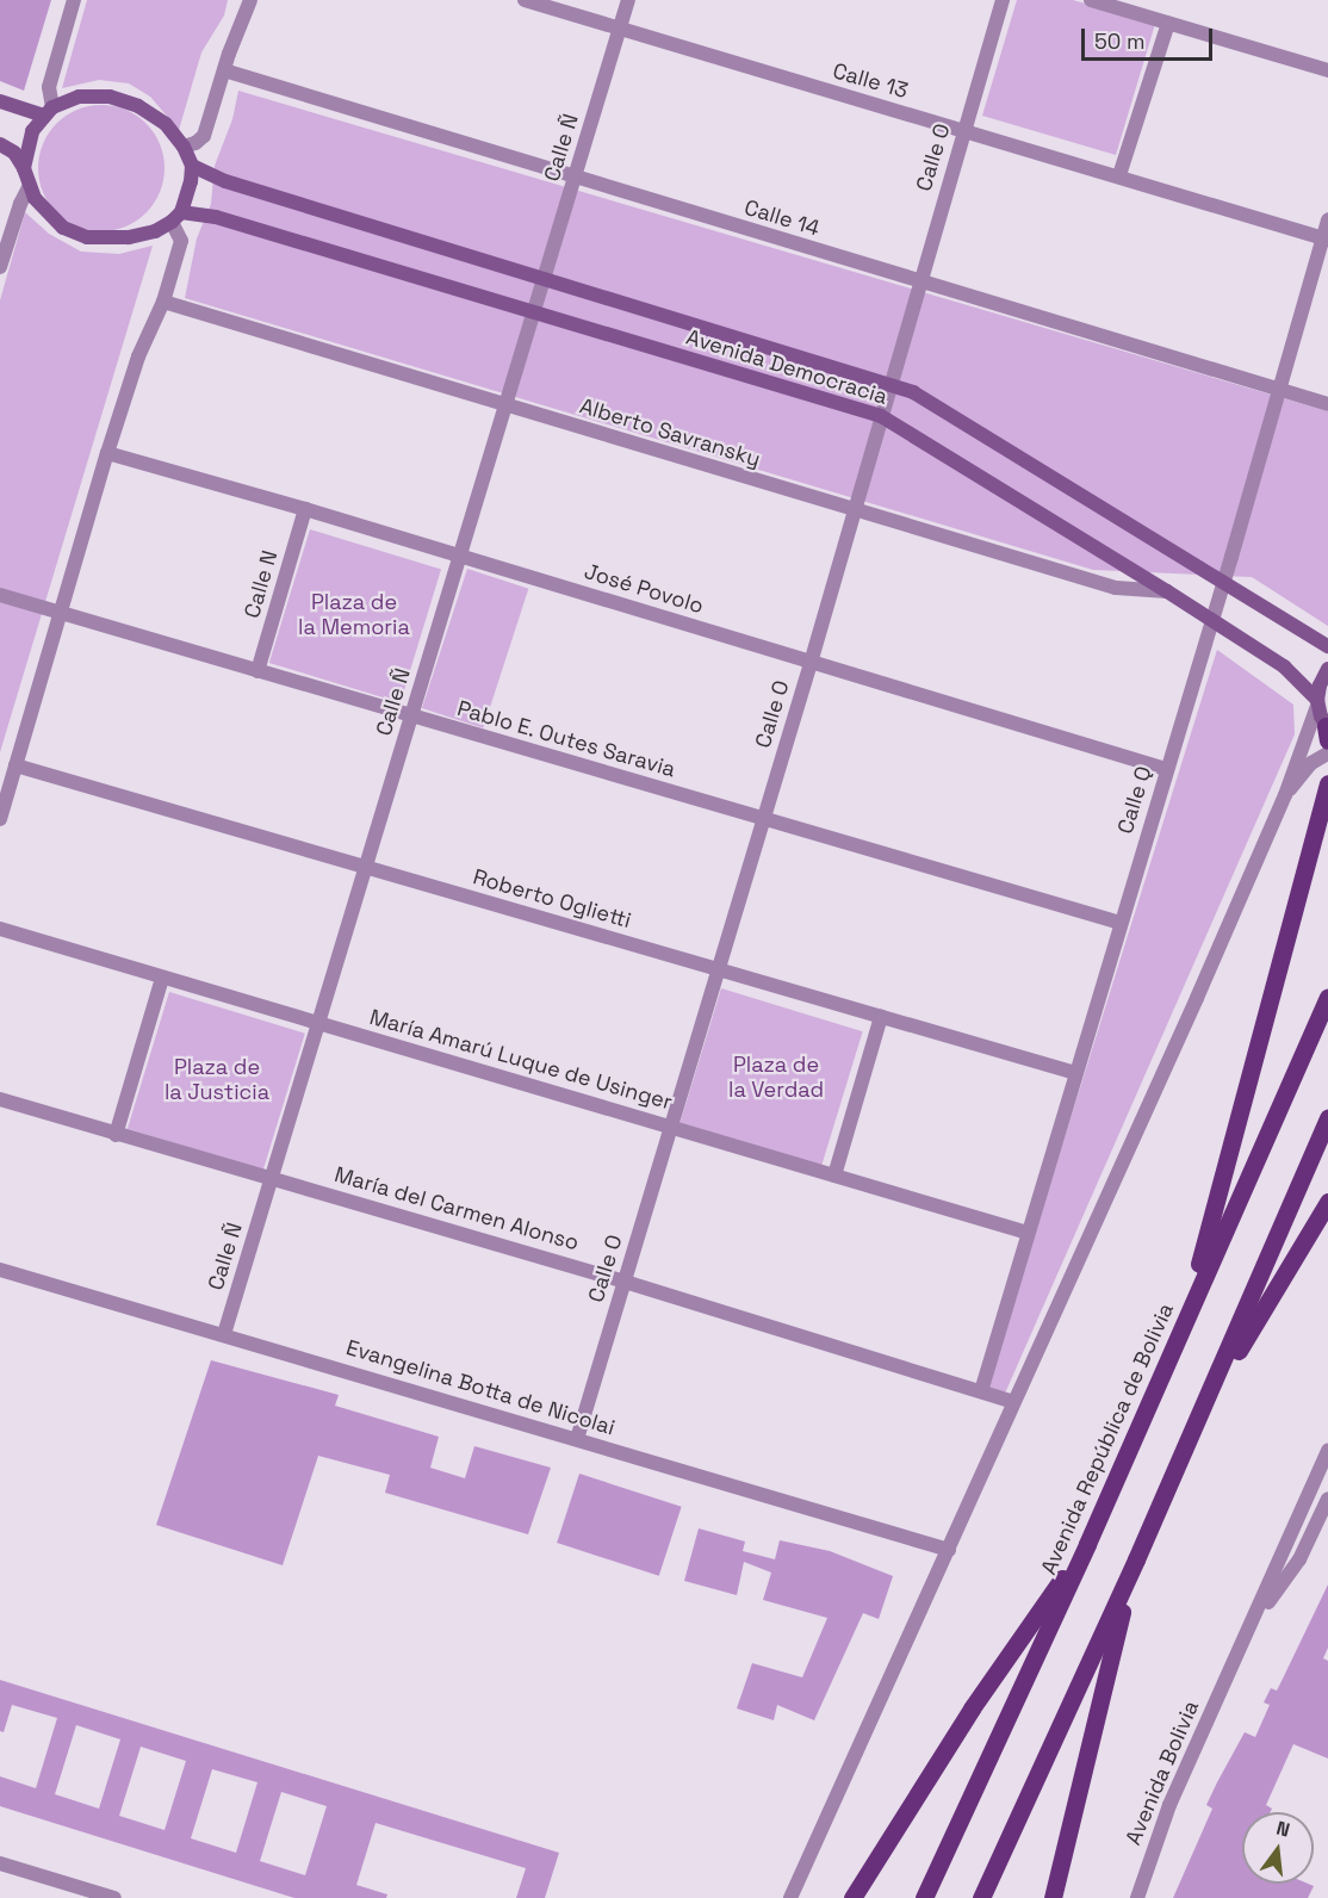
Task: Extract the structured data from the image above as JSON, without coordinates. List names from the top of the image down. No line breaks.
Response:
{"streets":{"main road":["Avenida Democracia","Avenida República de Bolivia"],"street":["Calle 13","Calle Ñ","Calle O","Calle 14","Alberto Savransky","Calle N","José Povolo","Pablo E. Outes Saravia","Calle Q","Roberto Oglietti","María Amarú Luque de Usinger","María del Carmen Alonso","Evangelina Botta de Nicolai","Avenida Bolivia"]},"crossings":[["Calle 13","Calle Ñ"],["Calle 13","Calle O"],["Calle 13","Calle Q"],["Calle Ñ","Calle 14"],["Calle Ñ","Avenida Democracia"],["Calle Ñ","Alberto Savransky"],["Calle Ñ","José Povolo"],["Calle Ñ","Pablo E. Outes Saravia"],["Calle Ñ","Roberto Oglietti"],["Calle Ñ","María Amarú Luque de Usinger"],["Calle Ñ","María del Carmen Alonso"],["Calle Ñ","Evangelina Botta de Nicolai"],["Calle O","Calle 14"],["Calle O","Avenida Democracia"],["Calle O","Alberto Savransky"],["Calle O","José Povolo"],["Calle O","Pablo E. Outes Saravia"],["Calle O","Roberto Oglietti"],["Calle O","María Amarú Luque de Usinger"],["Calle O","María del Carmen Alonso"],["Calle O","Evangelina Botta de Nicolai"],["Calle 14","Calle Q"],["Avenida Democracia","Alberto Savransky"],["Avenida Democracia","Calle Q"],["Calle N","José Povolo"],["Calle N","Pablo E. Outes Saravia"],["José Povolo","Calle Q"],["Pablo E. Outes Saravia","Calle Q"],["Calle Q","Roberto Oglietti"],["Calle Q","María Amarú Luque de Usinger"],["Calle Q","María del Carmen Alonso"]],"parks":["Plaza de la Memoria","Plaza de la Verdad","Plaza de la Justicia"],"scale_bar":"50 m","north":"top"}
